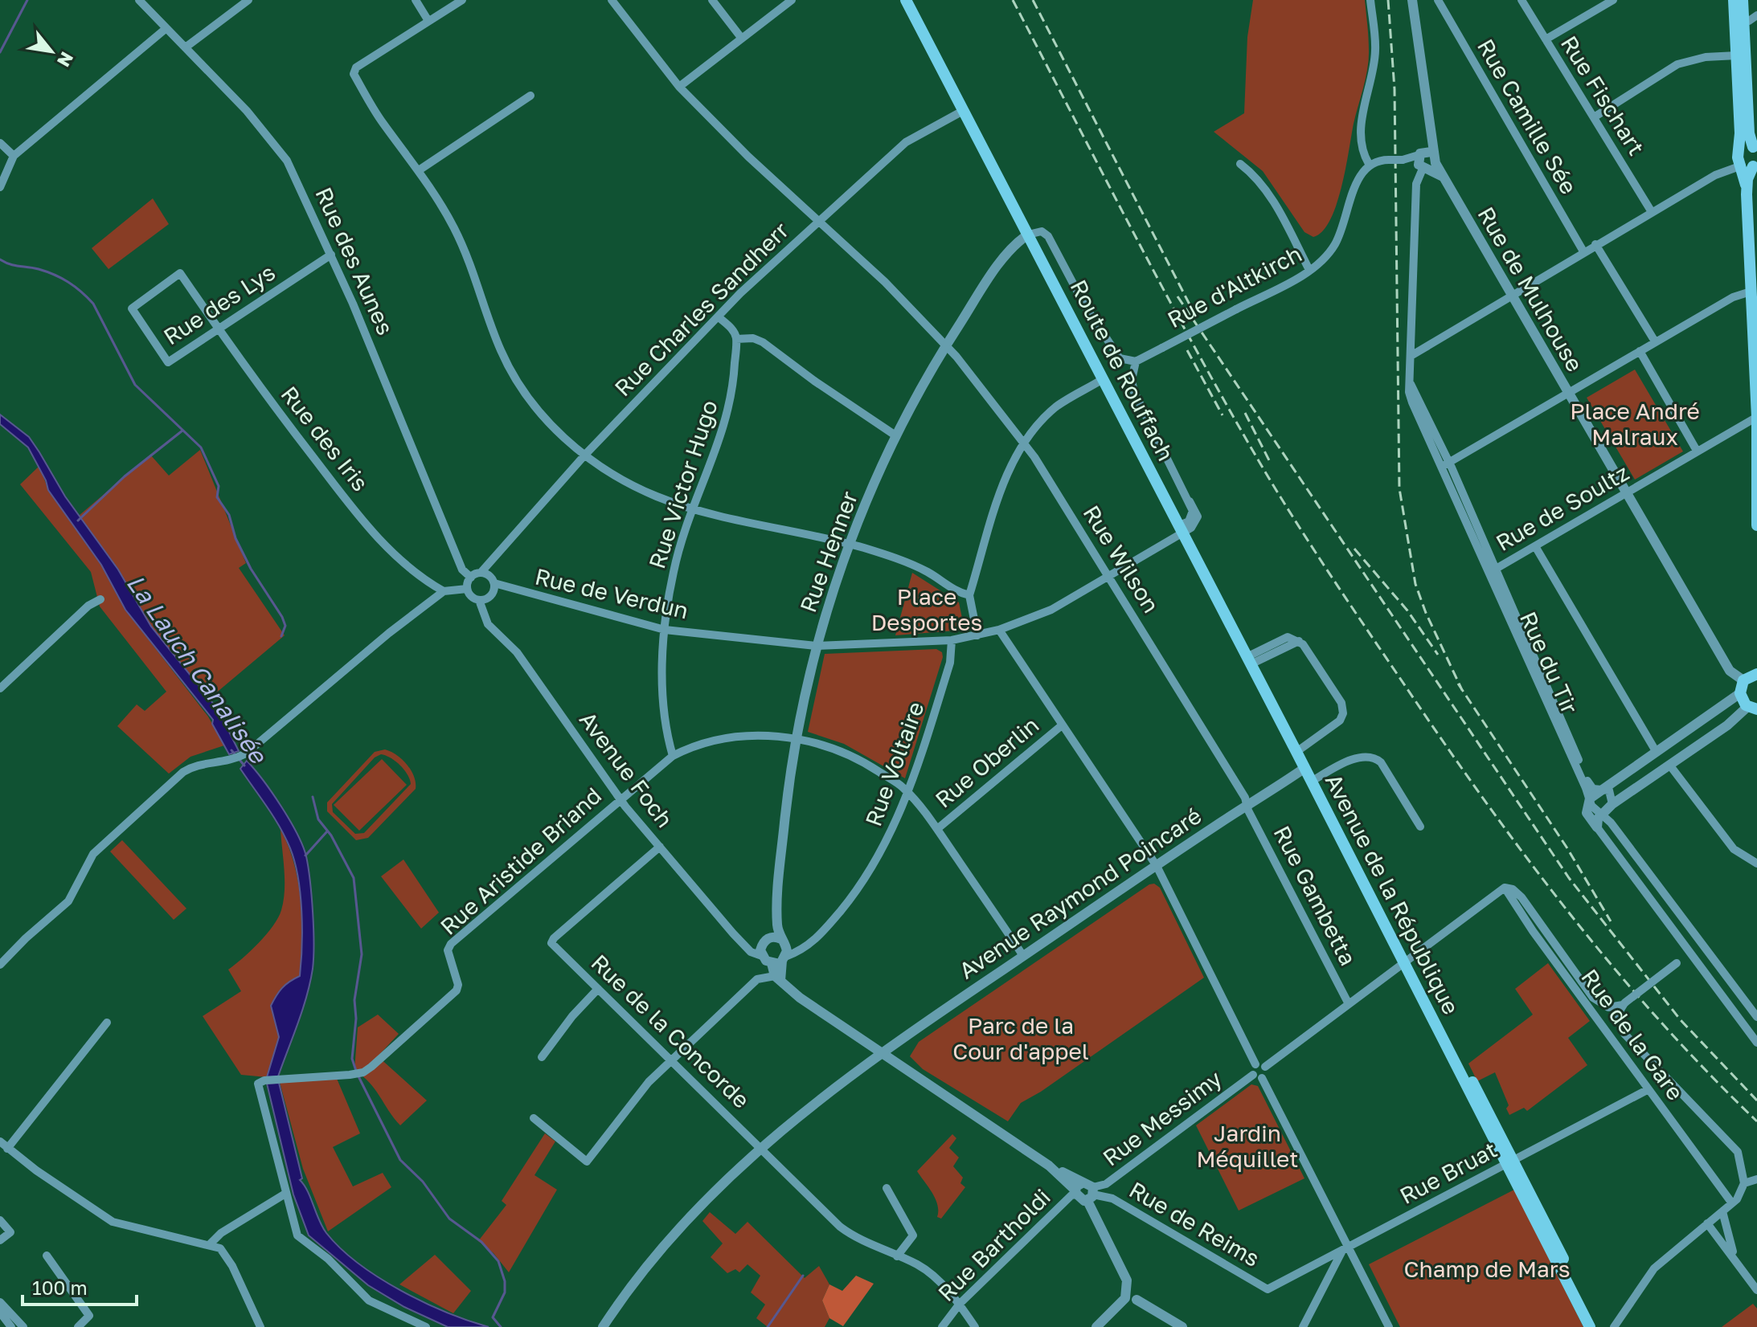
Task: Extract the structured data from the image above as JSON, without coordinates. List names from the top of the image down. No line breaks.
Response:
{"streets":{"main road":["Route de Rouffach","Avenue de la République"],"street":["Rue Fischart","Rue Camille Sée","Rue des Aunes","Rue d'Altkirch","Rue de Mulhouse","Rue des Lys","Rue Charles Sandherr","Rue des Iris","Rue Victor Hugo","Rue de Soultz","Rue Henner","Rue Wilson","Rue de Verdun","Rue du Tir","Rue Oberlin","Rue Voltaire","Avenue Foch","Rue Aristide Briand","Avenue Raymond Poincaré","Rue Gambetta","Rue de la Concorde","Rue de la Gare","Rue Messimy","Rue Bruat","Rue de Reims","Rue Bartholdi"]},"crossings":[["Rue des Aunes","Rue des Lys"],["Rue des Aunes","Rue Charles Sandherr"],["Rue des Aunes","Rue de Verdun"],["Rue des Aunes","Avenue Foch"],["Rue d'Altkirch","Route de Rouffach"],["Rue de Mulhouse","Rue de Soultz"],["Rue de Mulhouse","Rue du Tir"],["Rue des Lys","Rue des Iris"],["Rue Charles Sandherr","Route de Rouffach"],["Rue Charles Sandherr","Rue Wilson"],["Rue Charles Sandherr","Rue de Verdun"],["Rue Charles Sandherr","Avenue Foch"],["Route de Rouffach","Rue Henner"],["Route de Rouffach","Rue de Verdun"],["Route de Rouffach","Avenue Raymond Poincaré"],["Route de Rouffach","Avenue de la République"],["Rue Victor Hugo","Rue de Verdun"],["Rue Victor Hugo","Rue Aristide Briand"],["Rue de Soultz","Rue du Tir"],["Rue Henner","Rue Wilson"],["Rue Henner","Rue de Verdun"],["Rue Henner","Rue Voltaire"],["Rue Henner","Rue Aristide Briand"],["Rue Wilson","Rue de Verdun"],["Rue Wilson","Avenue Raymond Poincaré"],["Rue Wilson","Rue Gambetta"],["Rue de Verdun","Rue Voltaire"],["Rue de Verdun","Avenue Foch"],["Rue Oberlin","Rue Aristide Briand"],["Rue Voltaire","Rue Aristide Briand"],["Avenue Foch","Rue Aristide Briand"],["Avenue Foch","Rue de la Concorde"],["Rue Aristide Briand","Avenue Raymond Poincaré"],["Avenue Raymond Poincaré","Avenue de la République"],["Avenue Raymond Poincaré","Rue Gambetta"],["Avenue Raymond Poincaré","Rue de la Concorde"],["Avenue de la République","Rue Bruat"],["Rue de la Concorde","Rue Bartholdi"],["Rue de la Gare","Rue Bruat"],["Rue Messimy","Rue de Reims"],["Rue Bruat","Rue de Reims"]],"water":["La Lauch Canalisée"],"parks":["Place André Malraux","Place Desportes","Parc de la Cour d'appel","Jardin Méquillet","Champ de Mars"],"scale_bar":"100 m","north":"bottom right"}
